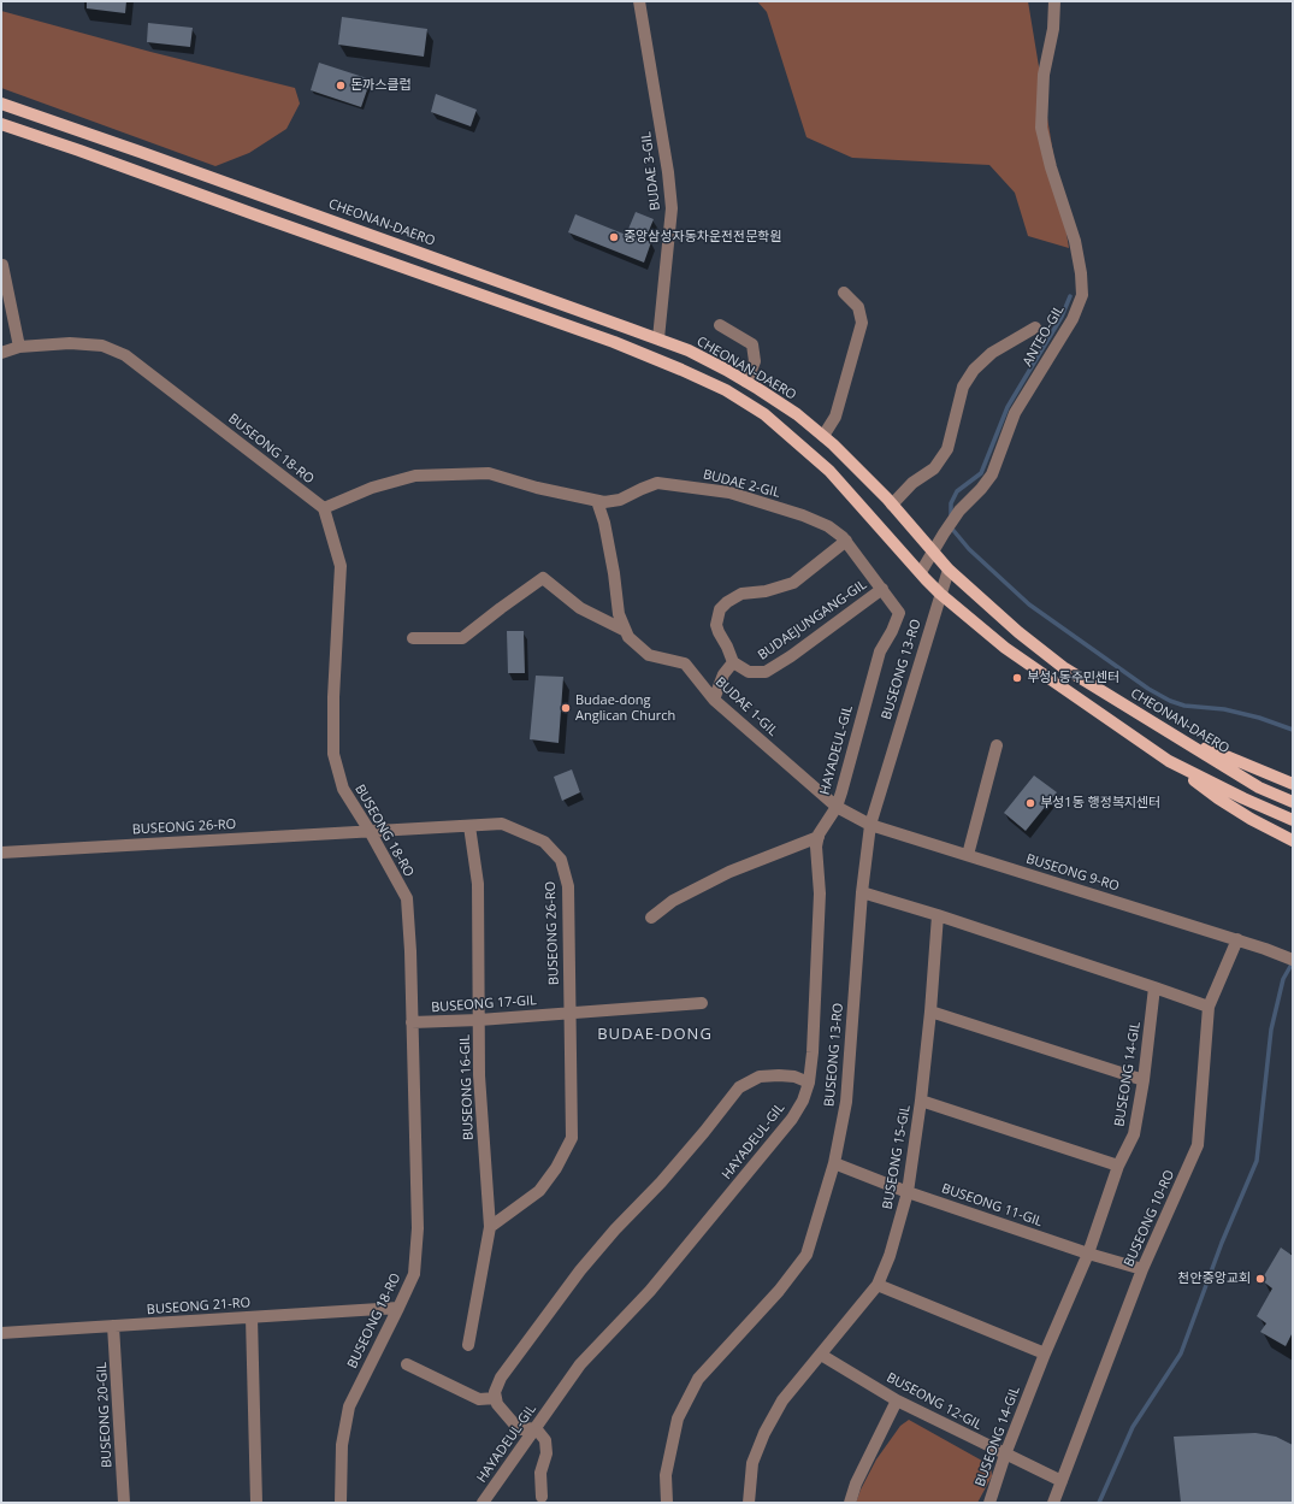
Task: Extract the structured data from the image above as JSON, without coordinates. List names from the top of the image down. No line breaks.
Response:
{"streets":{"main road":["CHEONAN-DAERO"],"street":["BUDAE 3-GIL","ANTEO-GIL","BUSEONG 18-RO","BUDAE 2-GIL","BUDAEJUNGANG-GIL","BUSEONG 13-RO","BUDAE 1-GIL","HAYADEUL-GIL","BUSEONG 26-RO","BUSEONG 9-RO","BUSEONG 17-GIL","BUSEONG 14-GIL","BUSEONG 16-GIL","BUSEONG 15-GIL","BUSEONG 11-GIL","BUSEONG 10-RO","BUSEONG 21-RO","BUSEONG 12-GIL","BUSEONG 20-GIL"]},"crossings":[["BUDAE 3-GIL","CHEONAN-DAERO"],["CHEONAN-DAERO","ANTEO-GIL"],["CHEONAN-DAERO","BUSEONG 13-RO"],["BUSEONG 18-RO","BUDAE 2-GIL"],["BUSEONG 18-RO","BUSEONG 26-RO"],["BUSEONG 18-RO","BUSEONG 17-GIL"],["BUSEONG 18-RO","BUSEONG 21-RO"],["BUDAE 2-GIL","BUDAEJUNGANG-GIL"],["BUDAE 2-GIL","BUDAE 1-GIL"],["BUDAE 2-GIL","HAYADEUL-GIL"],["BUSEONG 13-RO","BUDAE 1-GIL"],["BUSEONG 13-RO","BUSEONG 9-RO"],["BUSEONG 13-RO","BUSEONG 11-GIL"],["BUDAE 1-GIL","HAYADEUL-GIL"],["BUDAE 1-GIL","BUSEONG 9-RO"],["BUSEONG 26-RO","BUSEONG 17-GIL"],["BUSEONG 26-RO","BUSEONG 16-GIL"],["BUSEONG 9-RO","BUSEONG 10-RO"],["BUSEONG 17-GIL","BUSEONG 16-GIL"],["BUSEONG 14-GIL","BUSEONG 11-GIL"],["BUSEONG 14-GIL","BUSEONG 12-GIL"],["BUSEONG 15-GIL","BUSEONG 11-GIL"],["BUSEONG 15-GIL","BUSEONG 12-GIL"],["BUSEONG 11-GIL","BUSEONG 10-RO"],["BUSEONG 10-RO","BUSEONG 12-GIL"],["BUSEONG 21-RO","BUSEONG 20-GIL"]],"districts":["BUDAE-DONG"],"places":["돈까스클럽","중앙삼성자동차운전전문학원","부성1동주민센터","Budae-dong Anglican Church","부성1동 행정복지센터","천안중앙교회"]}
